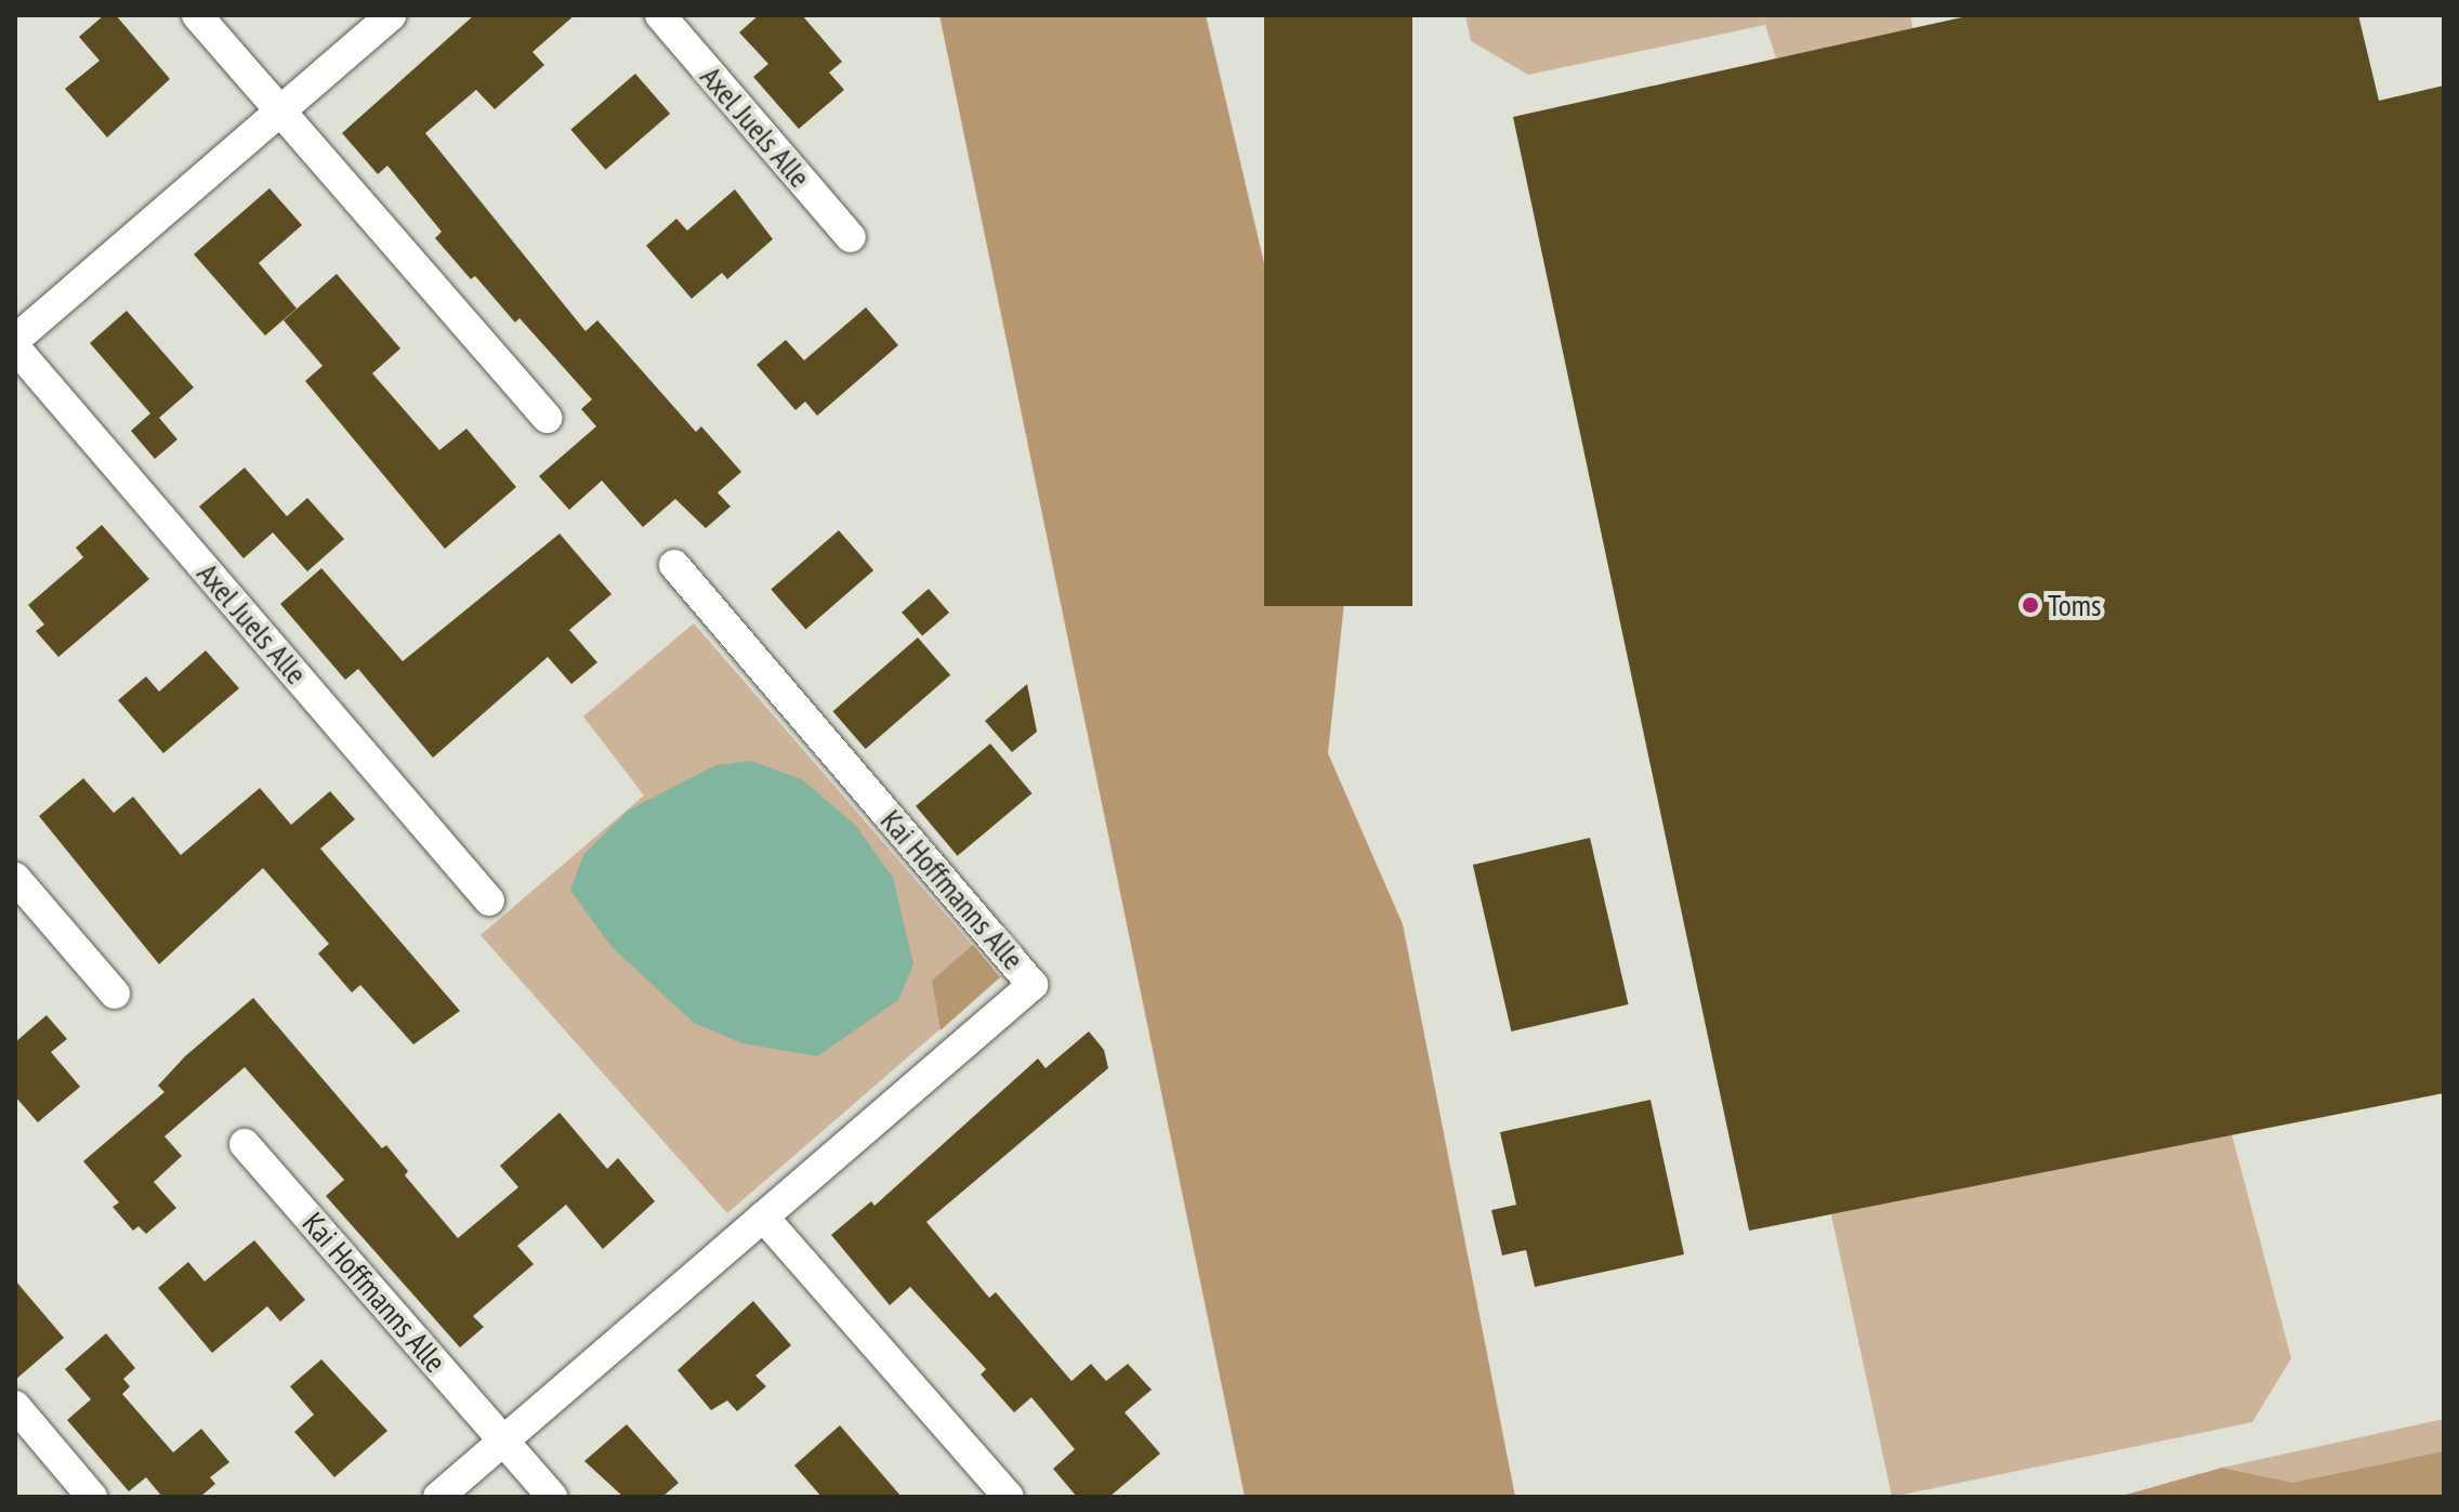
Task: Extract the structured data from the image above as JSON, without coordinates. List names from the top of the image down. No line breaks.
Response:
{"streets":{"street":["Axel Juels Alle","Kai Hoffmanns Alle"]},"places":["Toms"]}
